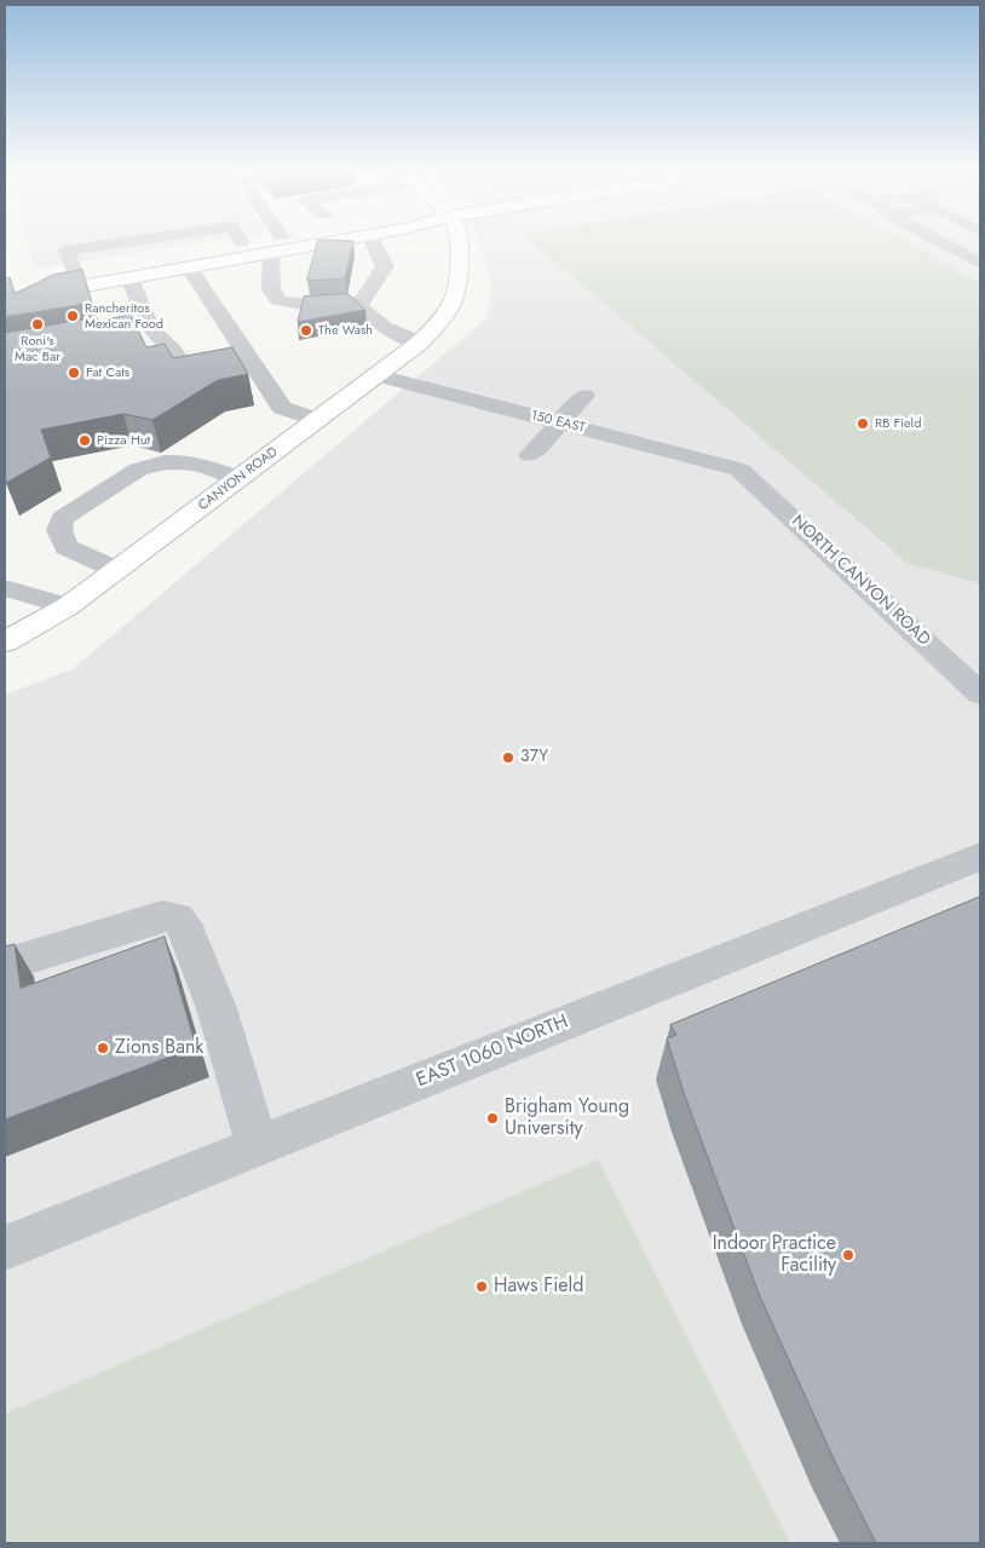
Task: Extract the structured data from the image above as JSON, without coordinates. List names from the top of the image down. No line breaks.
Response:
{"streets":{"main road":["CANYON ROAD"],"street":["150 EAST","NORTH CANYON ROAD","EAST 1060 NORTH"]},"crossings":[["150 EAST","CANYON ROAD"],["150 EAST","NORTH CANYON ROAD"]],"places":["Rancheritos Mexican Food","Roni's Mac Bar","The Wash","Fat Cats","RB Field","Pizza Hut","37Y","Zions Bank","Brigham Young University","Indoor Practice Facility","Haws Field"]}
